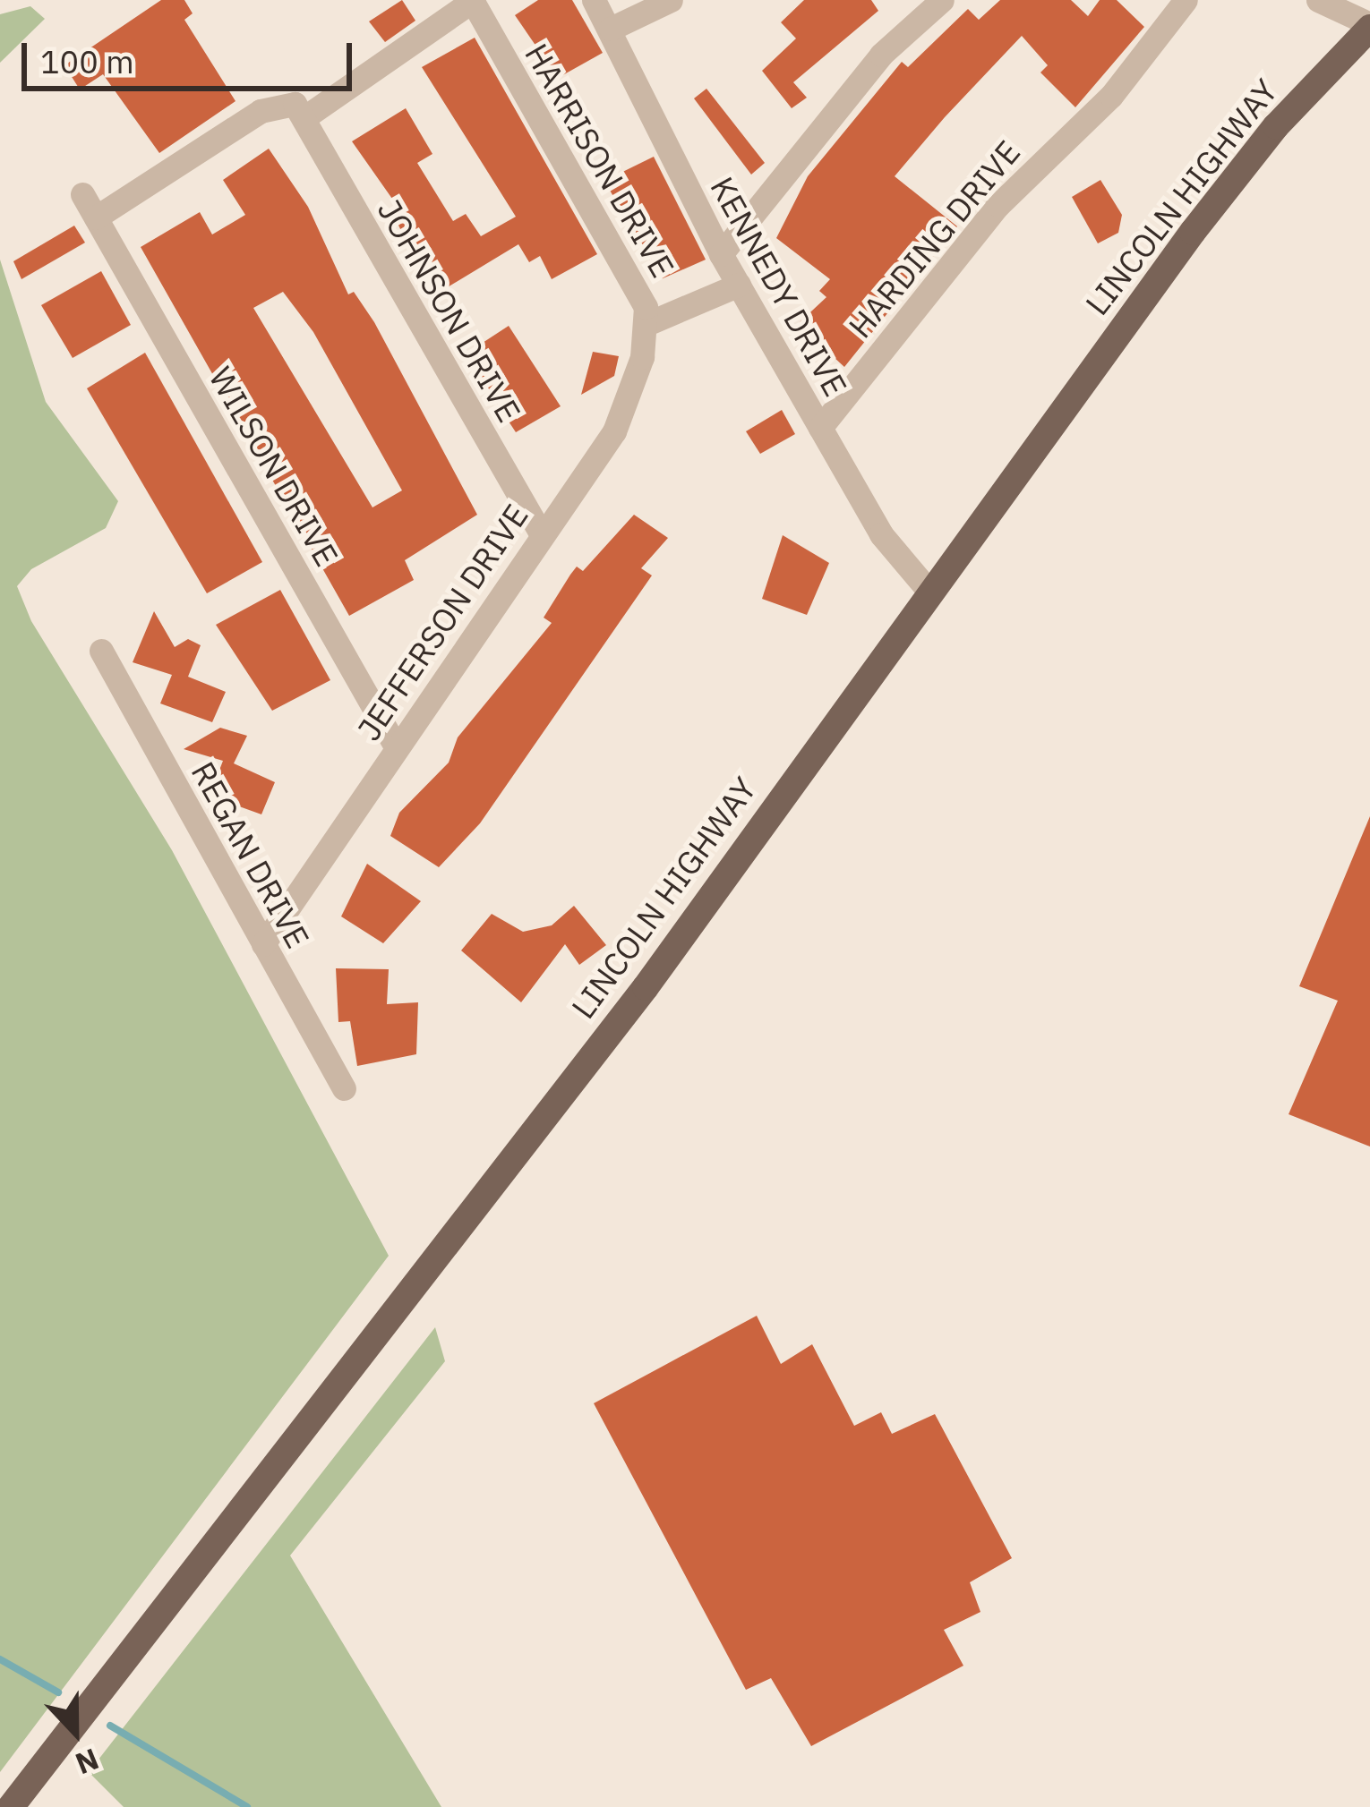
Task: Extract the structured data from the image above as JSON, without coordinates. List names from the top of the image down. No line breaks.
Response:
{"streets":{"main road":["LINCOLN HIGHWAY"],"street":["HARRISON DRIVE","HARDING DRIVE","KENNEDY DRIVE","JOHNSON DRIVE","WILSON DRIVE","JEFFERSON DRIVE","REGAN DRIVE"]},"crossings":[["HARRISON DRIVE","KENNEDY DRIVE"],["HARRISON DRIVE","JEFFERSON DRIVE"],["LINCOLN HIGHWAY","KENNEDY DRIVE"],["HARDING DRIVE","KENNEDY DRIVE"],["JOHNSON DRIVE","JEFFERSON DRIVE"],["WILSON DRIVE","JEFFERSON DRIVE"],["JEFFERSON DRIVE","REGAN DRIVE"]],"scale_bar":"100 m","north":"bottom"}
